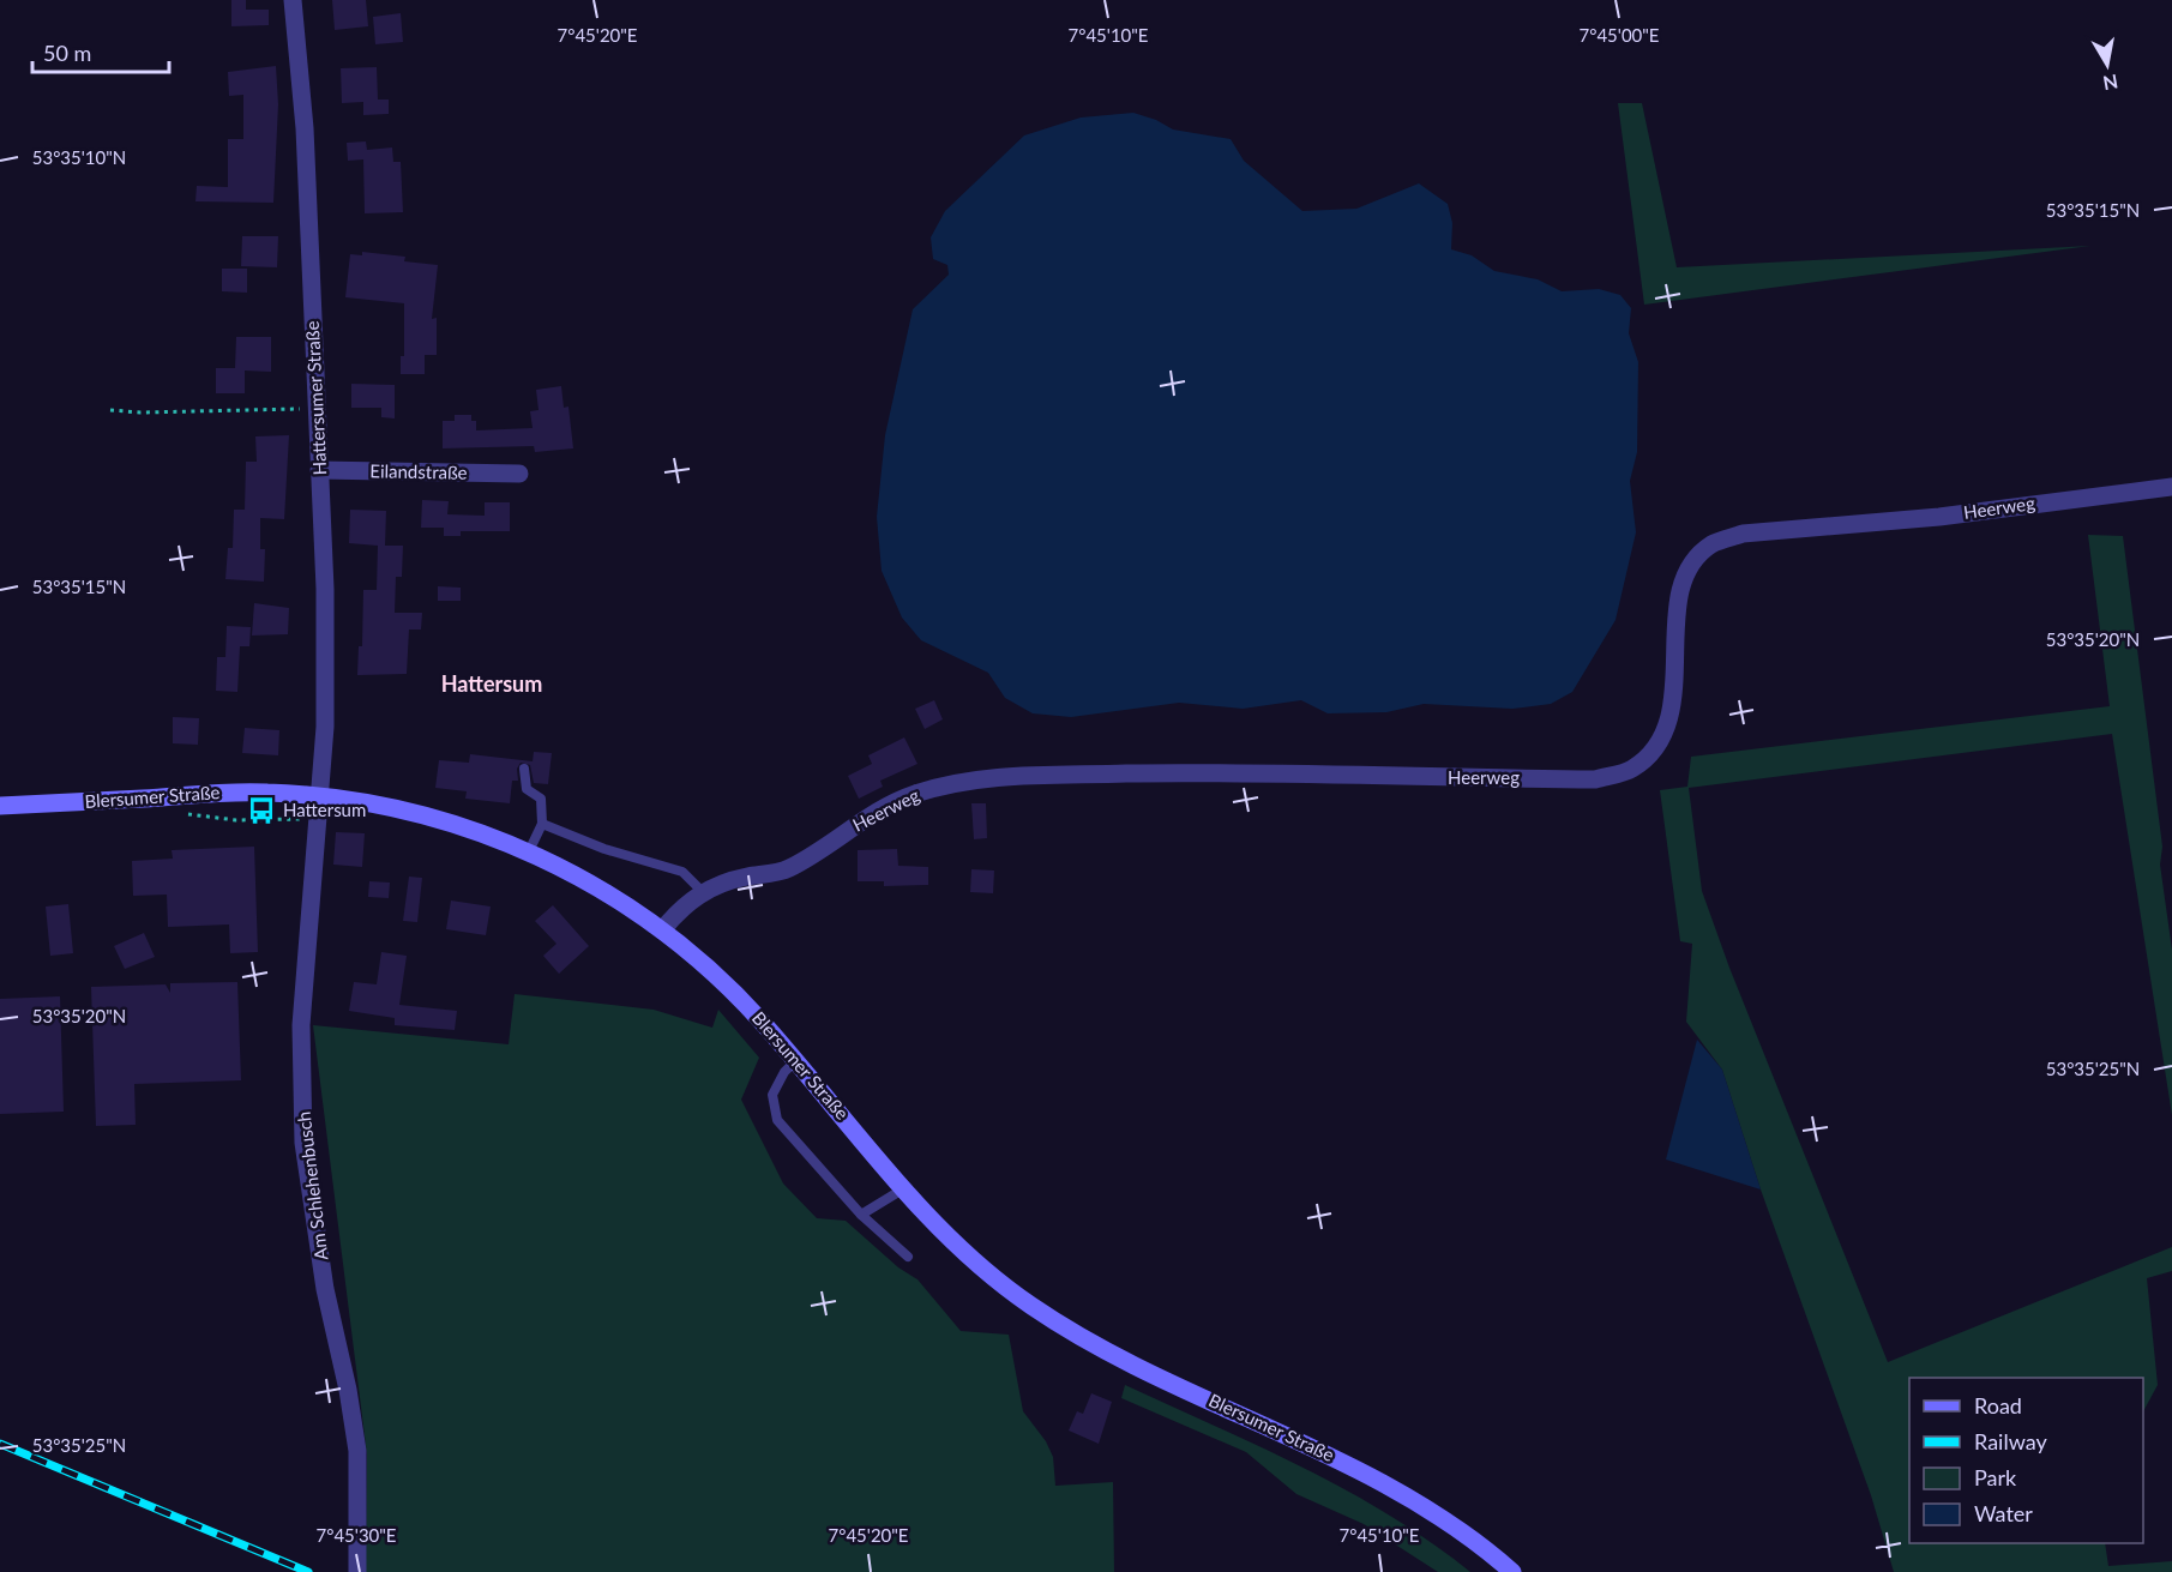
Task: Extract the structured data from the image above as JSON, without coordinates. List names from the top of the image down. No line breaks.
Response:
{"streets":{"main road":["Blersumer Straße"],"street":["Hattersumer Straße","Eilandstraße","Heerweg","Am Schlehenbusch"]},"crossings":[["Hattersumer Straße","Eilandstraße"],["Hattersumer Straße","Blersumer Straße"],["Hattersumer Straße","Am Schlehenbusch"],["Heerweg","Blersumer Straße"],["Blersumer Straße","Am Schlehenbusch"]],"districts":["Hattersum"],"places":{"bus stop":["Hattersum"]},"legend":["Road","Railway","Park","Water"],"scale_bar":"50 m","north":"bottom","coordinates":["7°45'20\"E","7°45'10\"E","7°45'00\"E","53°35'10\"N","53°35'15\"N","53°35'20\"N","53°35'25\"N","7°45'30\"E"]}
